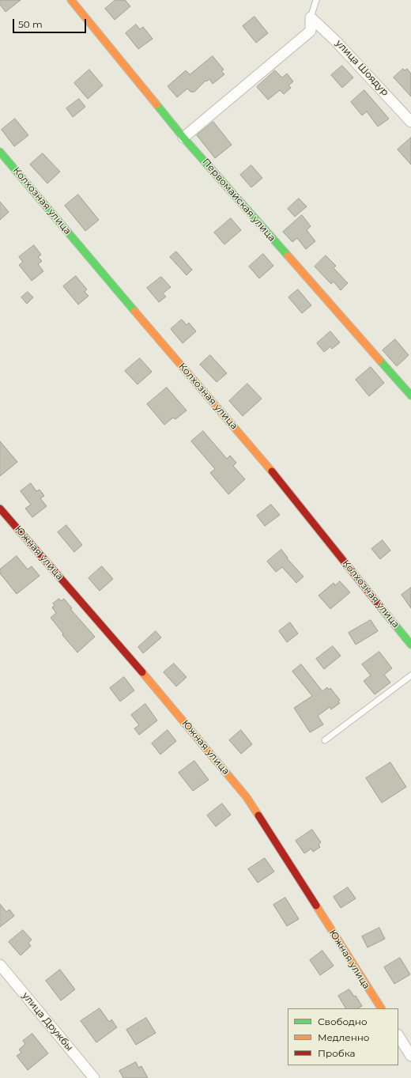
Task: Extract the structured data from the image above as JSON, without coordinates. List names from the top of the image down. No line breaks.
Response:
{"streets":{"street":["улица Шоядур","Первомайская улица","Колхозная улица","Южная улица","улица Дружбы"]},"legend":["Свободно","Медленно","Пробка"],"scale_bar":"50 m"}
